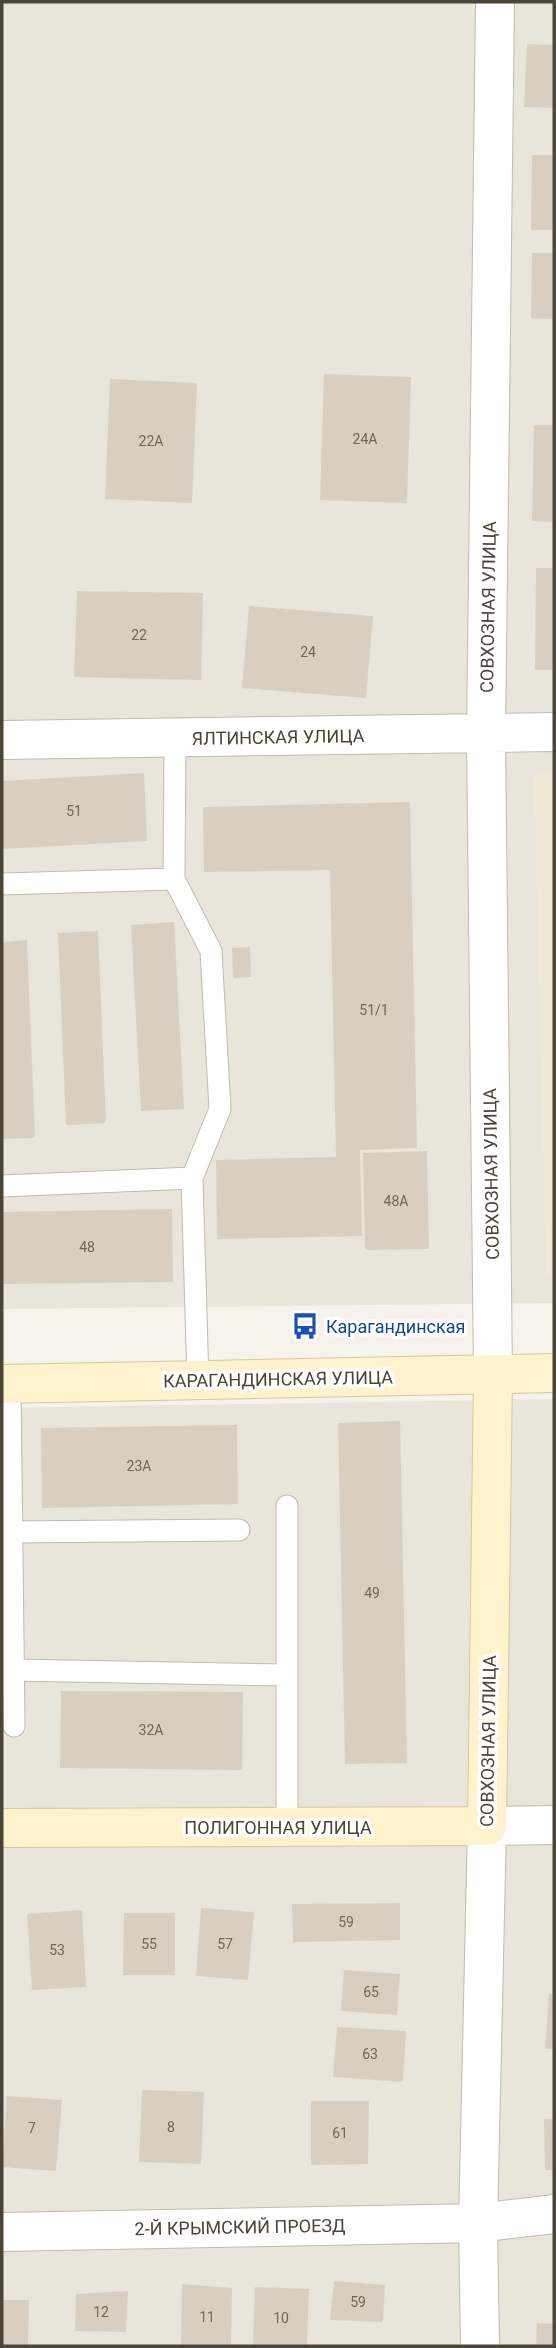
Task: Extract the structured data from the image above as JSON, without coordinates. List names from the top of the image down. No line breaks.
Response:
{"streets":{"main road":["СОВХОЗНАЯ УЛИЦА","КАРАГАНДИНСКАЯ УЛИЦА","ПОЛИГОННАЯ УЛИЦА"],"street":["ЯЛТИНСКАЯ УЛИЦА","2-Й КРЫМСКИЙ ПРОЕЗД"]},"crossings":[["СОВХОЗНАЯ УЛИЦА","ЯЛТИНСКАЯ УЛИЦА"],["СОВХОЗНАЯ УЛИЦА","КАРАГАНДИНСКАЯ УЛИЦА"],["СОВХОЗНАЯ УЛИЦА","ПОЛИГОННАЯ УЛИЦА"],["СОВХОЗНАЯ УЛИЦА","2-Й КРЫМСКИЙ ПРОЕЗД"]],"places":{"bus stop":["Карагандинская"]},"house_numbers":["24А","22А","22","24","51","51/1","48А","48","23А","49","32А","59","55","57","53","65","63","8","7","61","59","12","11","10"]}
